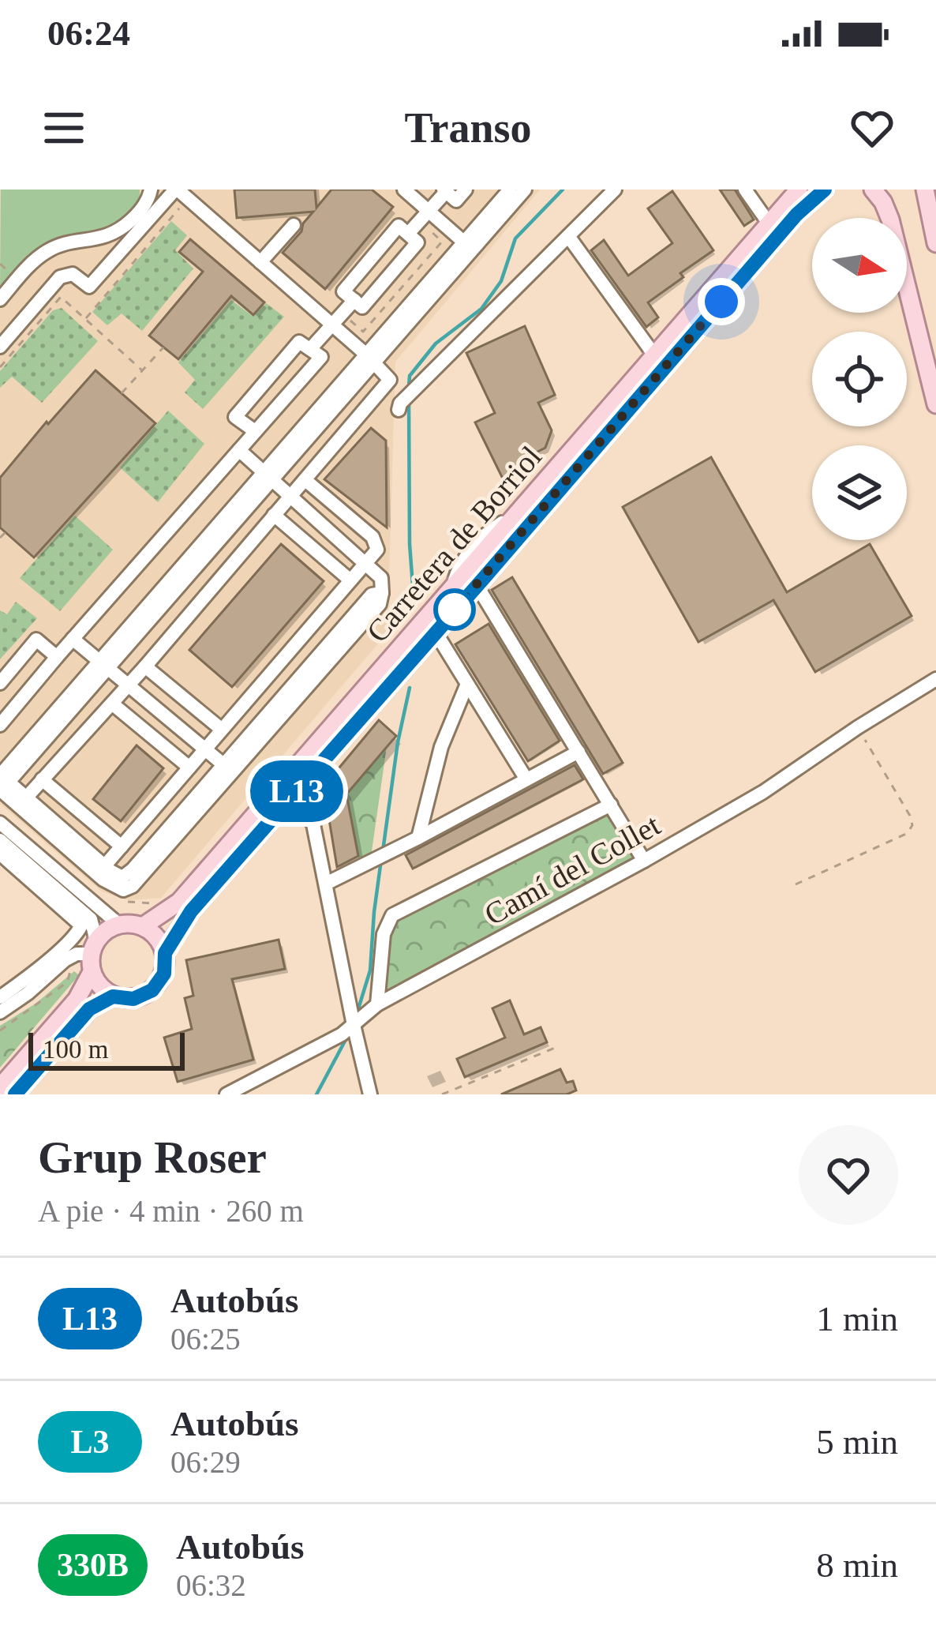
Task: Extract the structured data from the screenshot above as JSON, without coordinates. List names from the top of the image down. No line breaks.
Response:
{"streets":{"main road":["Carretera de Borriol"],"street":["Camí del Collet"]},"lines":["bus line L13"],"scale_bar":"100 m","north":"right","page":{"status":"06:24","header":"Transo","on_map":"L13","scale":"100 m","heading":["Grup Roser","A pie · 4 min · 260 m"],"list":[{"mark":"L13","name":"Autobús","note":"06:25","value":"1 min"},{"mark":"L3","name":"Autobús","note":"06:29","value":"5 min"},{"mark":"330B","name":"Autobús","note":"06:32","value":"8 min"}]}}
